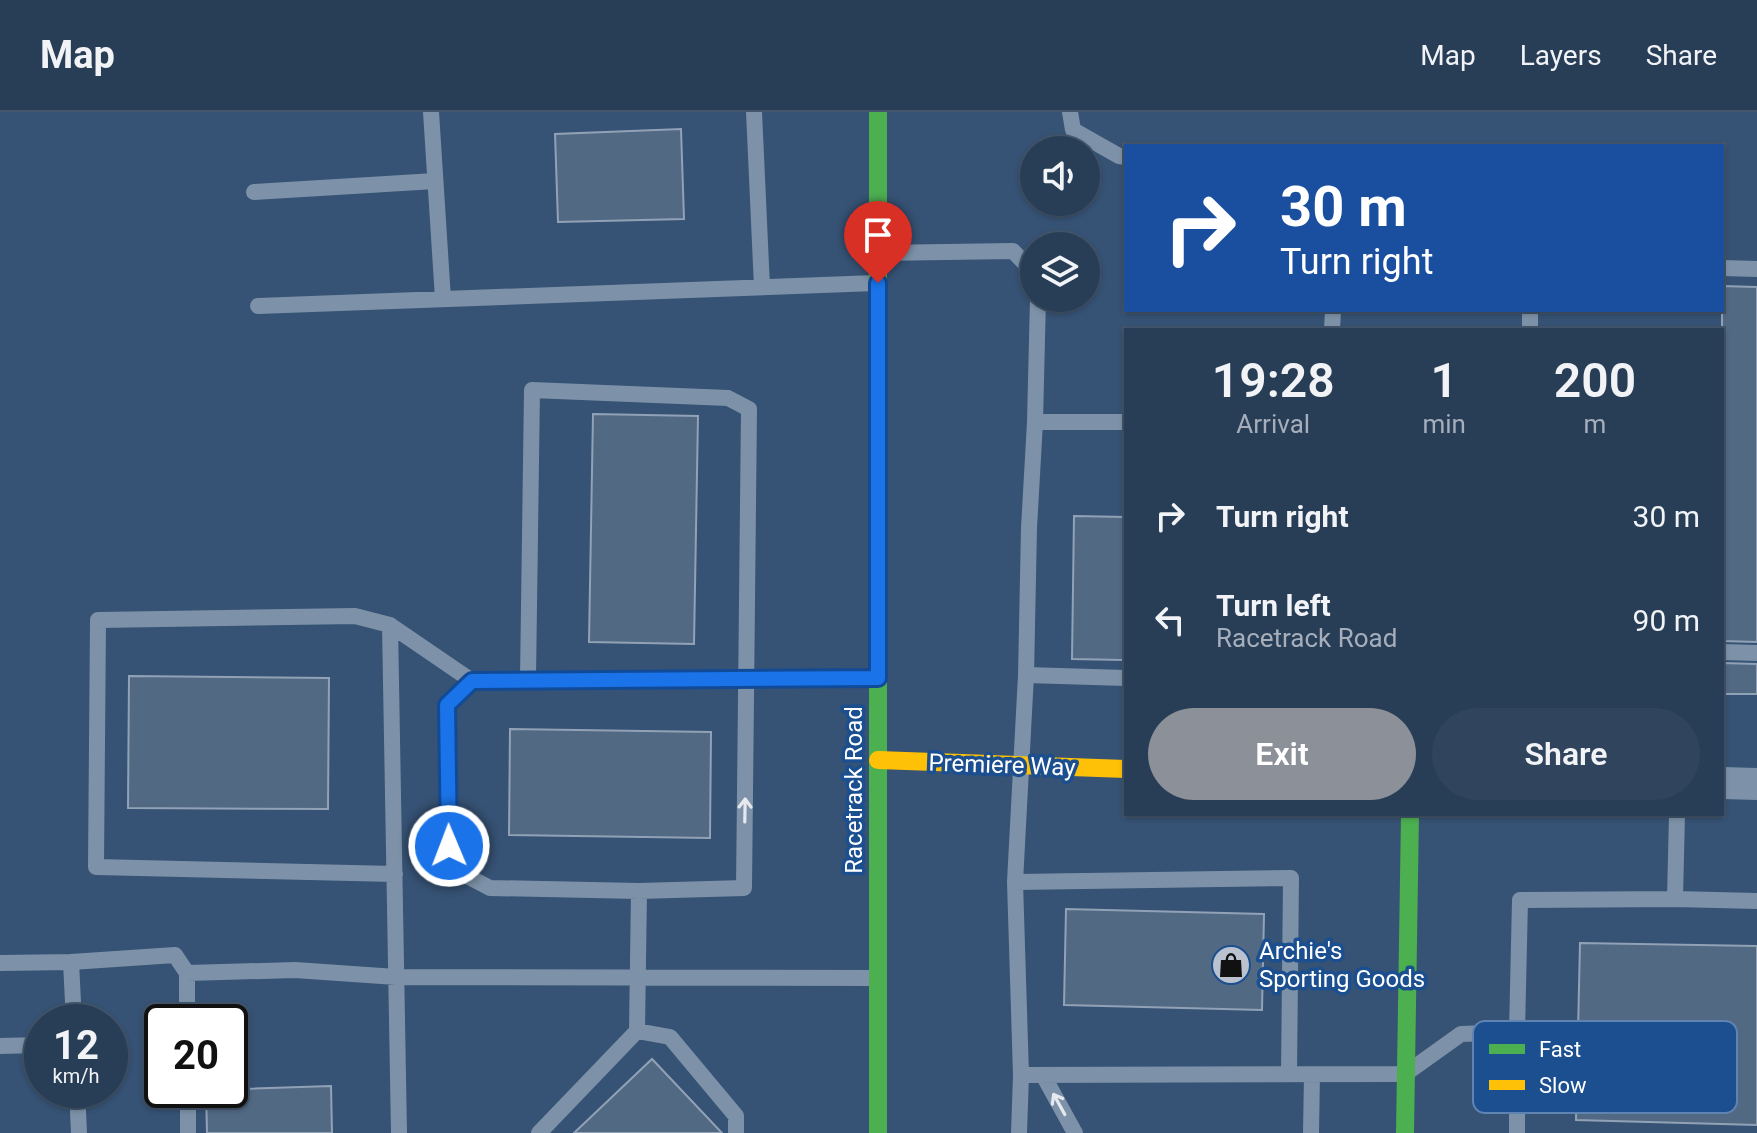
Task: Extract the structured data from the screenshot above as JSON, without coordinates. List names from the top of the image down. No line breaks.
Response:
{"streets":{"street":["Premiere Way","Racetrack Road"]},"crossings":[["Premiere Way","Racetrack Road"]],"places":{"shop":["Archie's Sporting Goods"]},"legend":["Fast","Slow"],"page":{"header":"Map","nav":["Map","Layers","Share"],"turn":["30 m","Turn right"],"eta":["19:28","Arrival","1","min","200","m"],"list":[{"name":"Turn right","value":"30 m"},{"name":"Turn left","note":"Racetrack Road","value":"90 m"}],"buttons":["Exit","Share"],"speed":"12 km/h","limit":"20"}}
